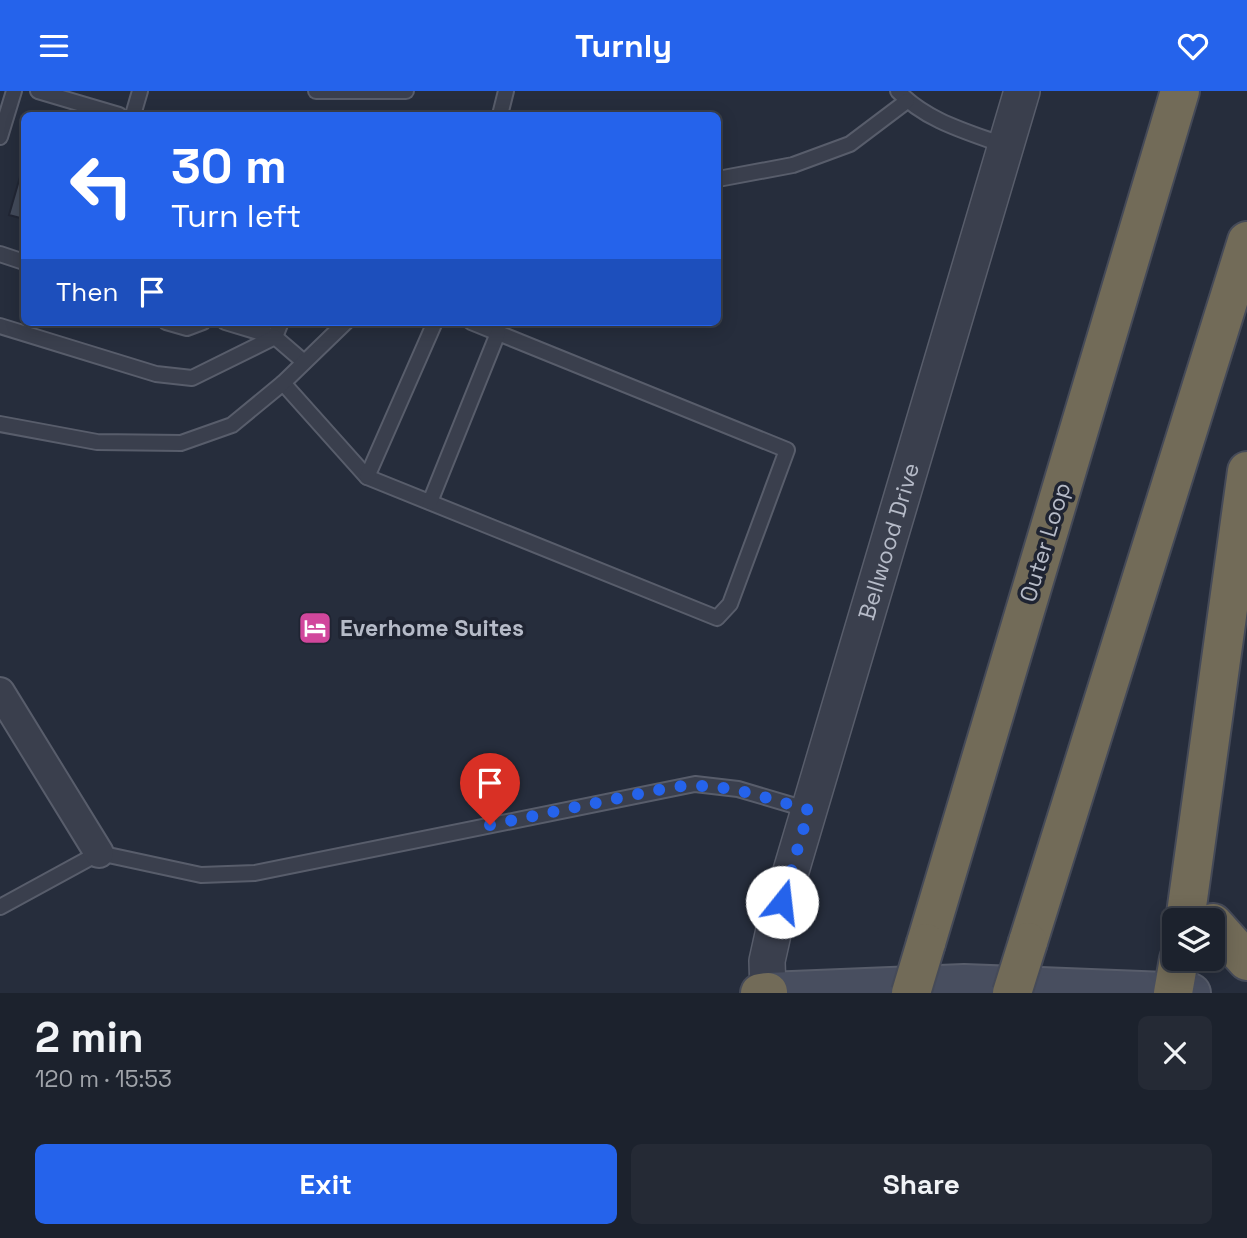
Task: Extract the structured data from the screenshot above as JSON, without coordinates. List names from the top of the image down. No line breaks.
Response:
{"streets":{"highway":["Outer Loop"],"street":["Bellwood Drive"]},"places":{"hotel":["Everhome Suites"]},"page":{"header":"Turnly","turn":["30 m","Turn left"],"then":"Then","heading":["2 min","120 m · 15:53"],"buttons":["Exit","Share"]}}
